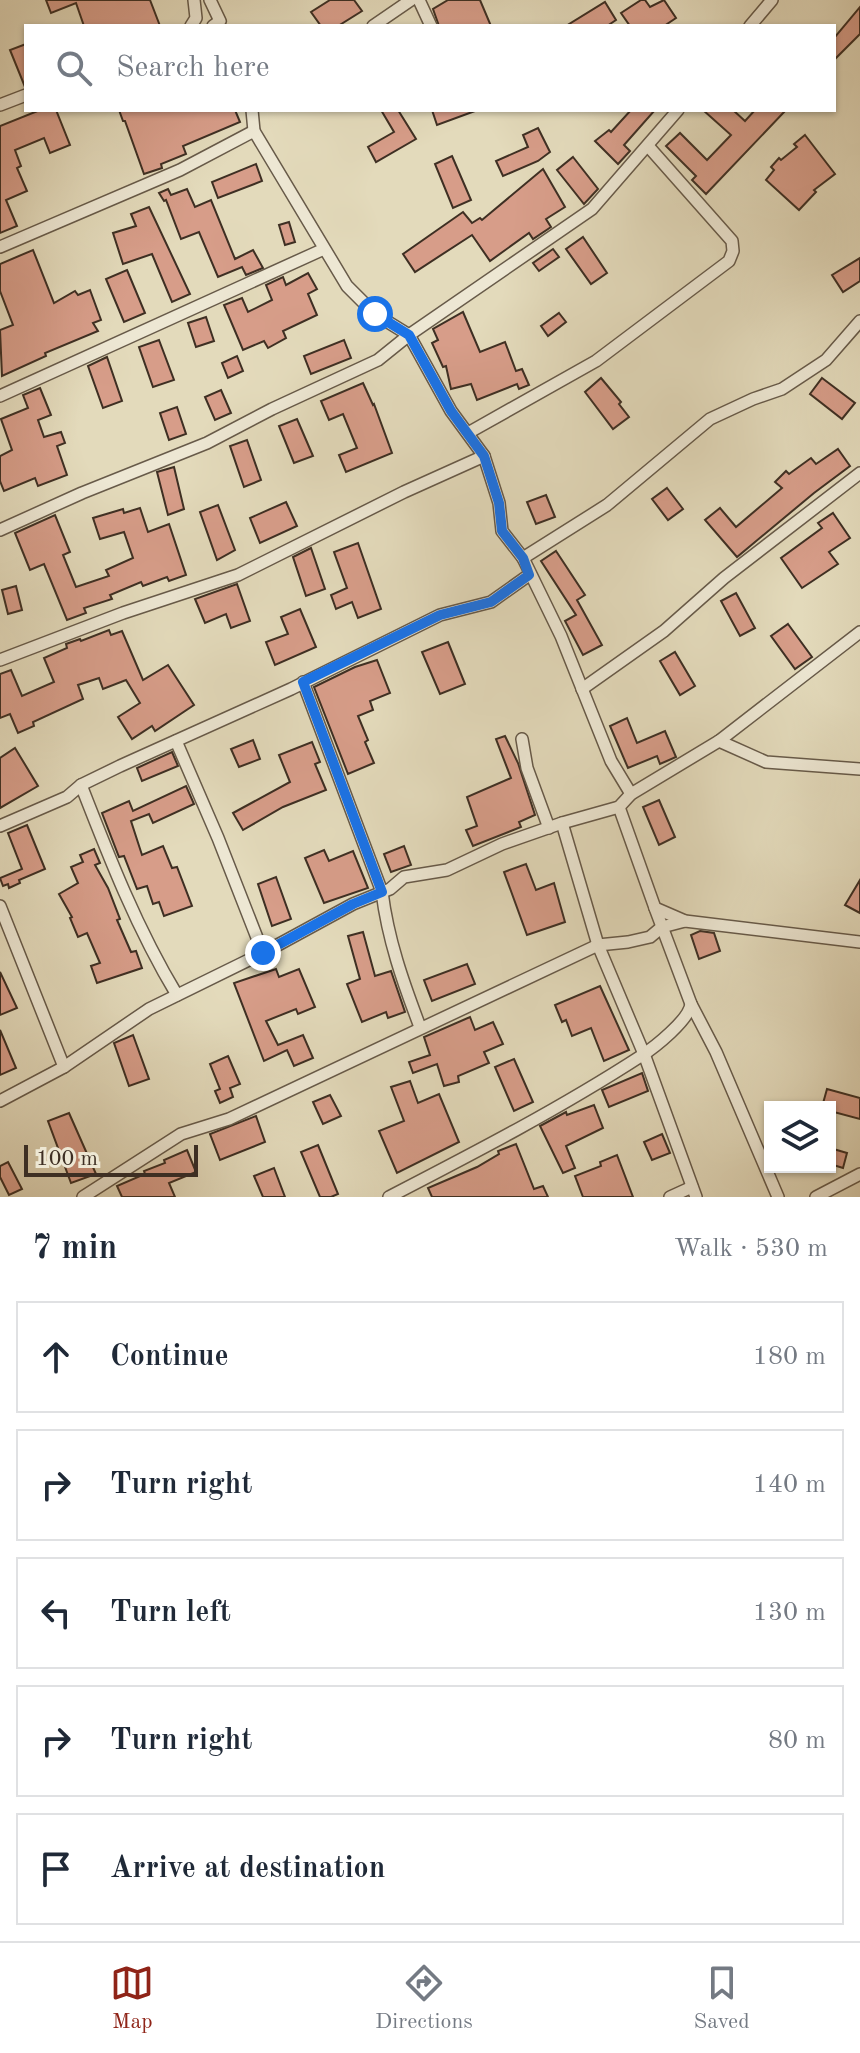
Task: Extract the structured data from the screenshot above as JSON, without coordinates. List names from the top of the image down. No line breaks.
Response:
{"scale_bar":"100 m","page":{"search":"Search here","scale":"100 m","heading":["7 min","Walk · 530 m"],"list":[["Continue","180 m"],["Turn right","140 m"],["Turn left","130 m"],["Turn right","80 m"],"Arrive at destination"],"nav":["Map","Directions","Saved"]}}
